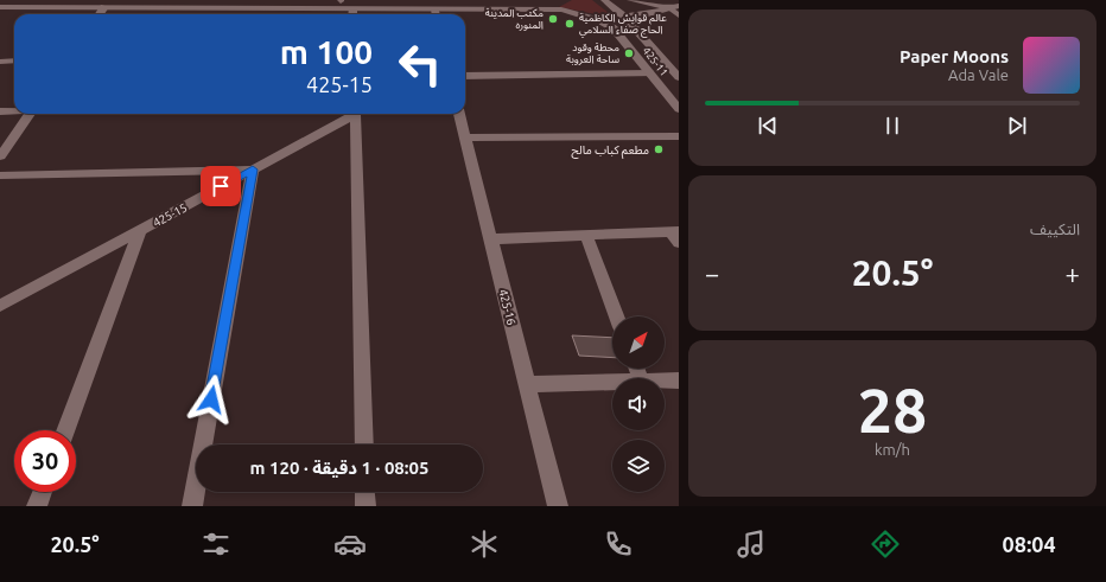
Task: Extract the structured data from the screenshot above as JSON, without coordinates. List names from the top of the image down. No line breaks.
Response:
{"streets":{"street":["425-11","425-15","425-16"]},"places":["مكتب المدينة المنوره","عالم قوايش الكاظمية الحاج صفاء السلامي","محطة وقود ساحة العروبة","مطعم كباب مالح"],"north":"top right","page":{"turn":["100 m","425-15"],"song":["Paper Moons","Ada Vale"],"tile":["التكييف",["28","km/h"]],"heat":["−","20.5°","+"],"limit":"30","trip":"08:05 · 1 دقيقة · 120 m","tabs":["08:04","20.5°"]}}
